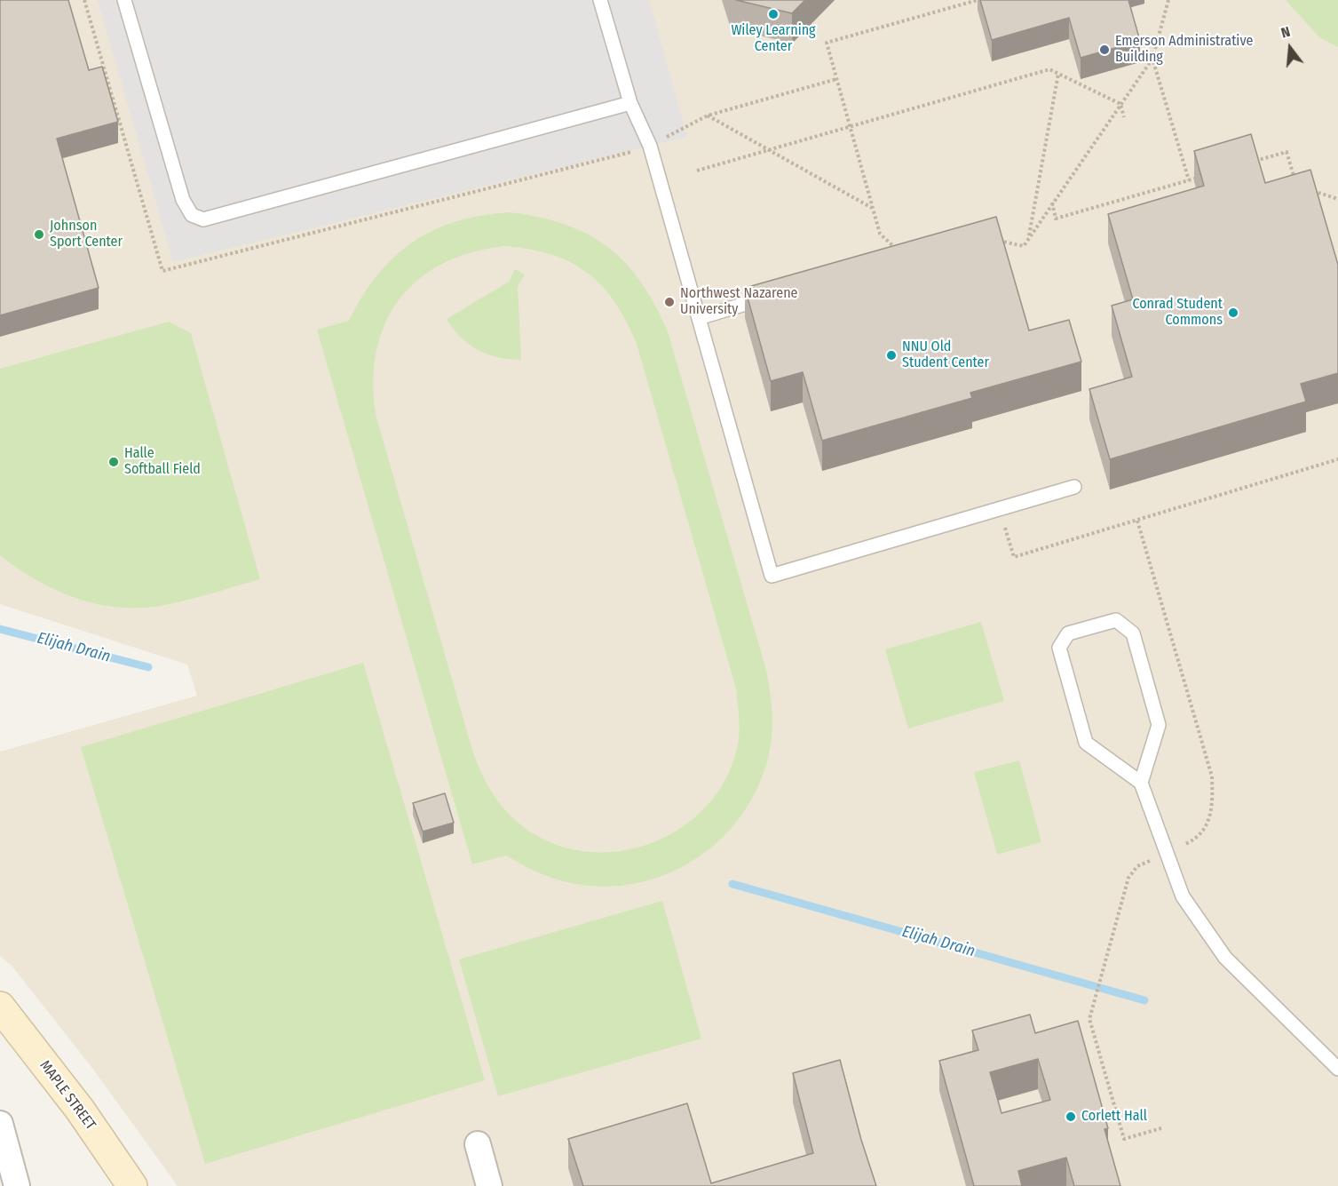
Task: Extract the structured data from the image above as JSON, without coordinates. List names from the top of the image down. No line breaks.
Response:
{"streets":{"main road":["MAPLE STREET"]},"water":["Elijah Drain"],"places":["Wiley Learning Center","Emerson Administrative Building","Johnson Sport Center","Northwest Nazarene University","Conrad Student Commons","NNU Old Student Center","Halle Softball Field","Corlett Hall"],"north":"top"}
